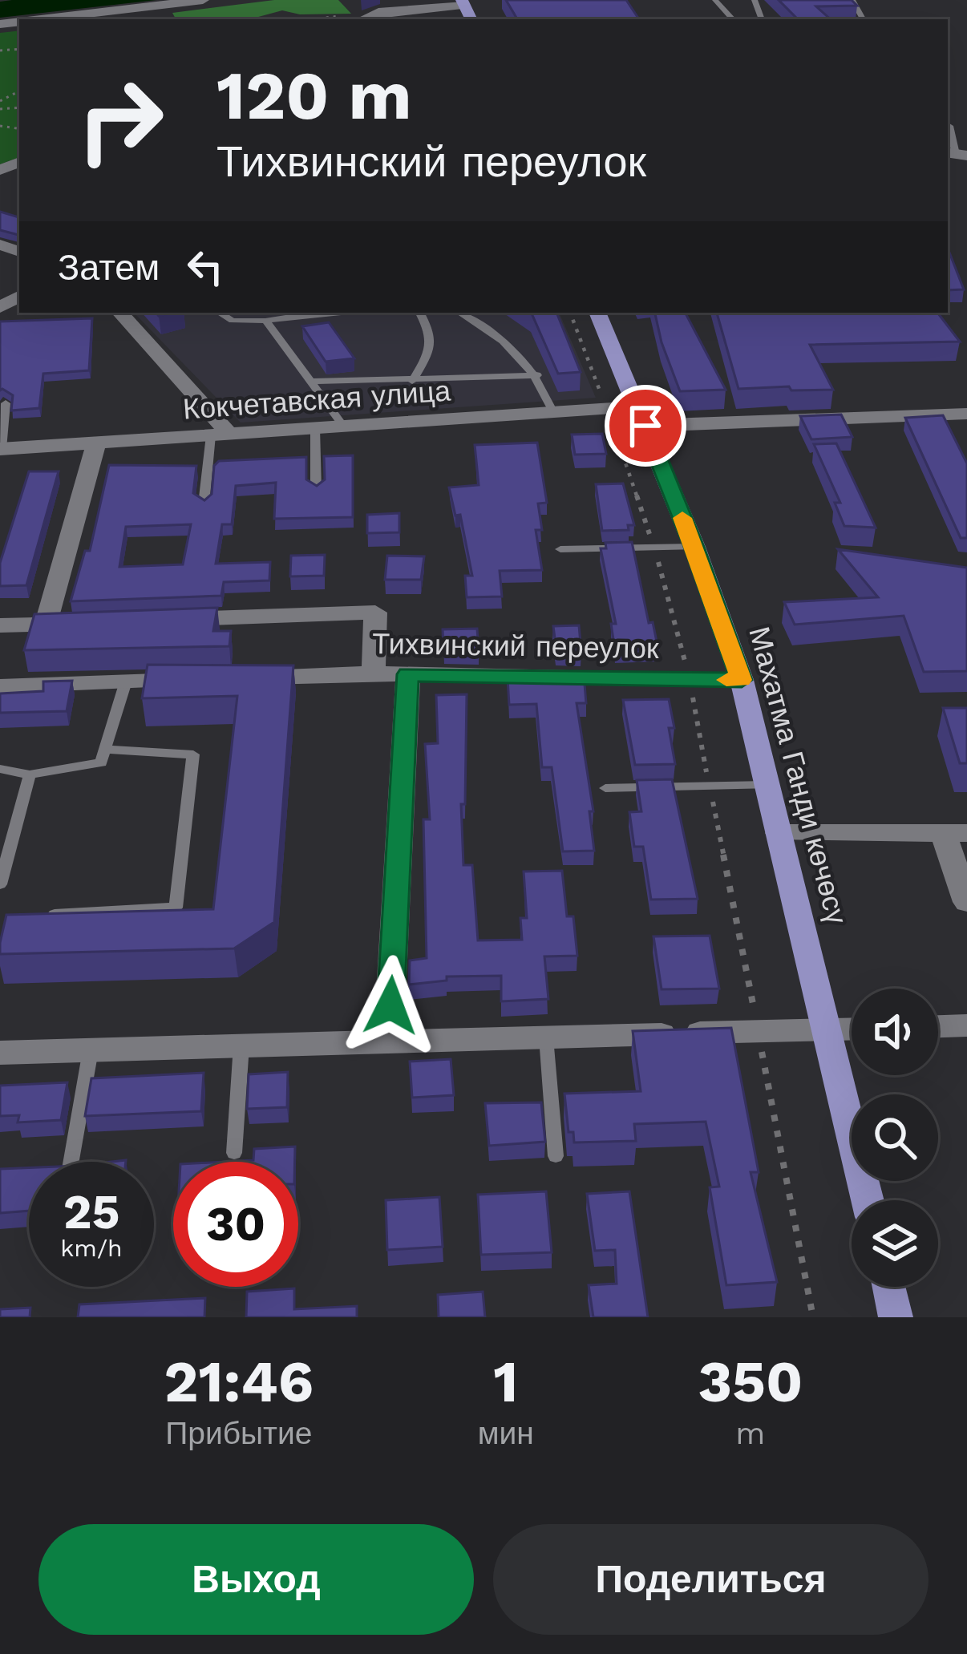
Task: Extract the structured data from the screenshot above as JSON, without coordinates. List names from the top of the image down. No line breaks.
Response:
{"streets":{"main road":["Махатма Ганди көчөсү"],"street":["Кокчетавская улица","Тихвинский переулок"]},"crossings":[["Кокчетавская улица","Махатма Ганди көчөсү"],["Тихвинский переулок","Махатма Ганди көчөсү"]],"page":{"turn":["120 m","Тихвинский переулок"],"then":"Затем","speed":"25 km/h","limit":"30","eta":["21:46","Прибытие","1","мин","350","m"],"buttons":["Выход","Поделиться"]}}
